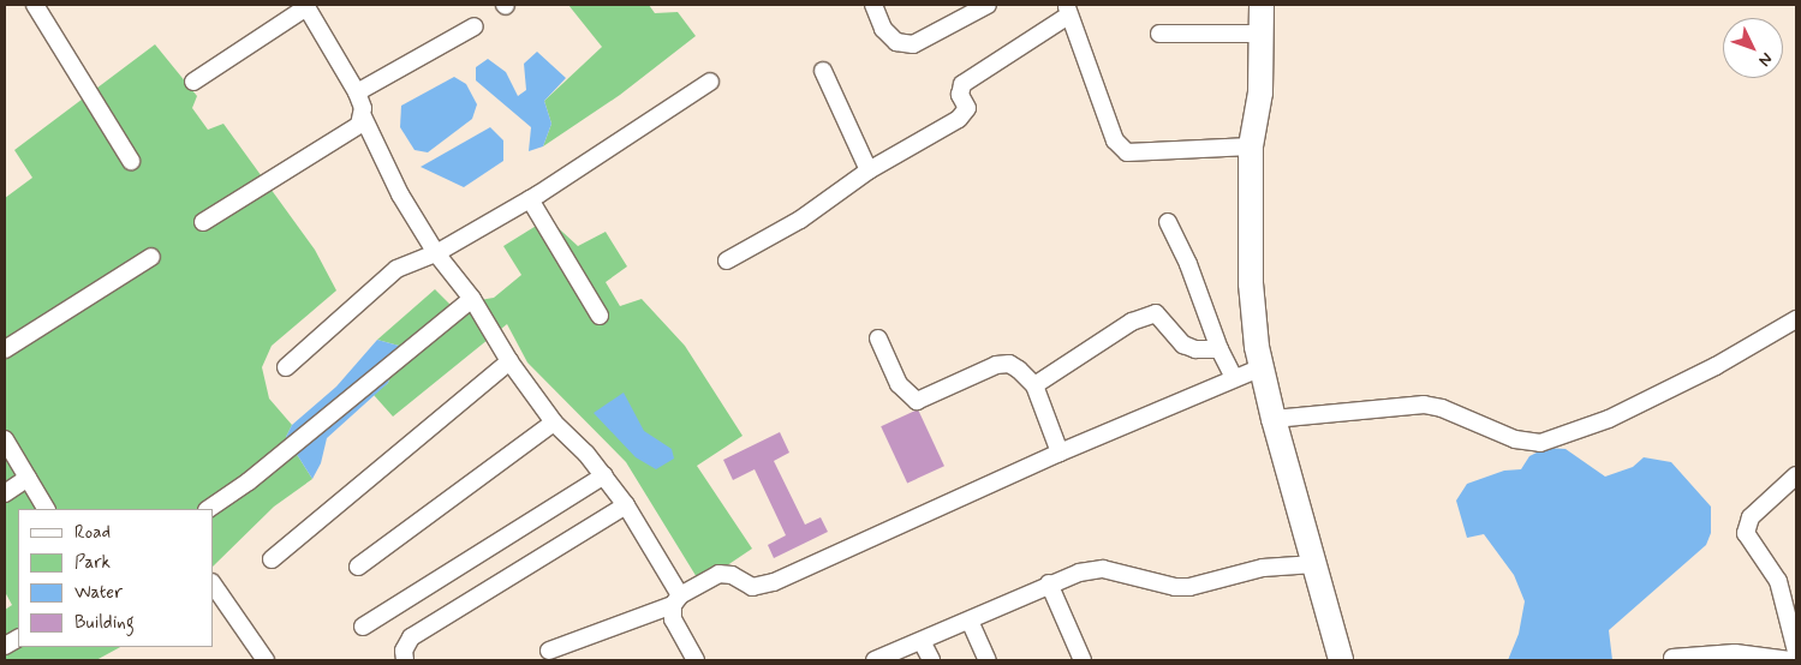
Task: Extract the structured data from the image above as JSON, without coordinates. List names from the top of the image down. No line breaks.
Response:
{"legend":["Road","Park","Water","Building"],"north":"bottom right"}
